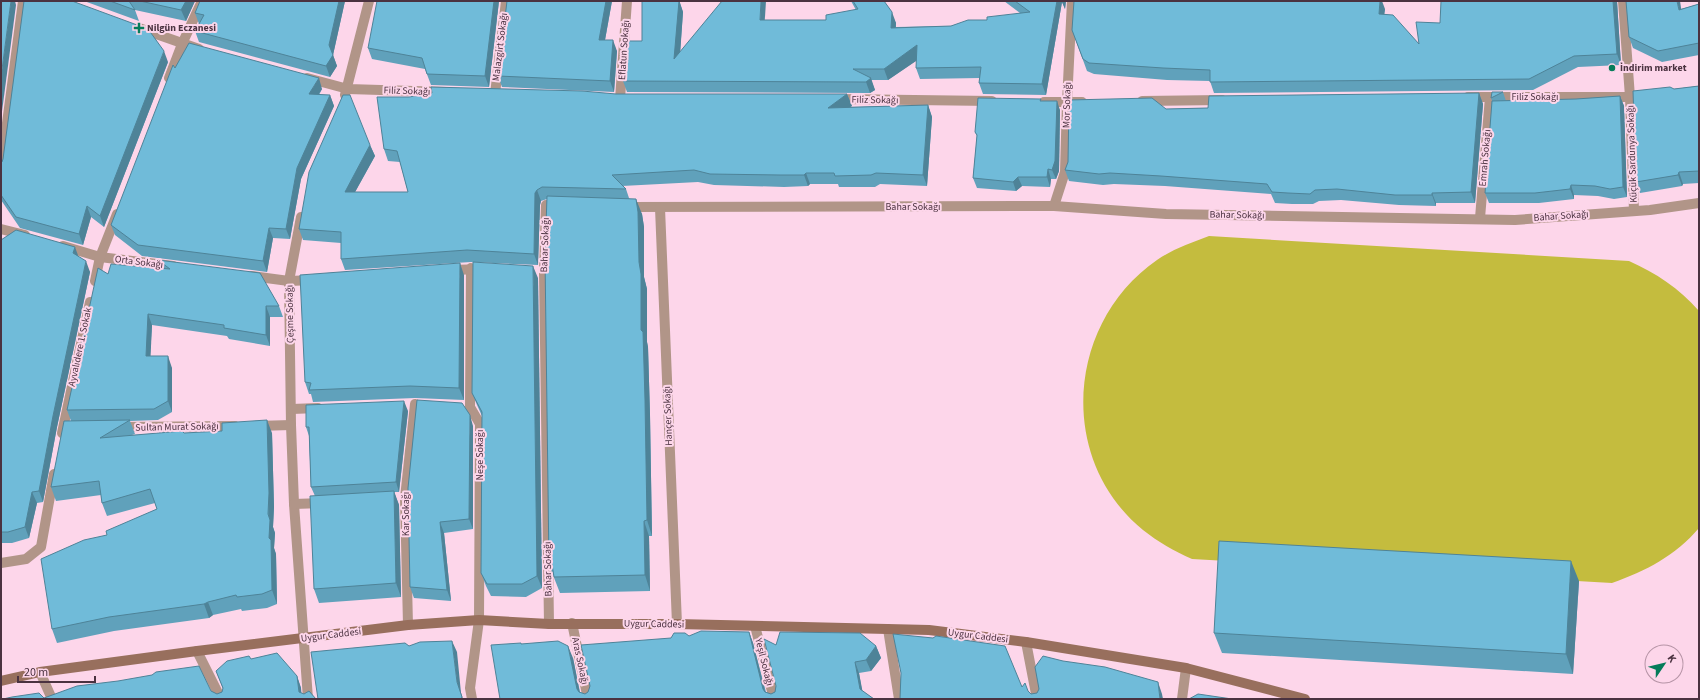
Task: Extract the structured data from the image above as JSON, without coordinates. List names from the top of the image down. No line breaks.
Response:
{"streets":{"main road":["Uygur Caddesi"],"street":["Malazgirt Sokağı","Eflatun Sokağı","Filiz Sokağı","Mor Sokağı","Küçük Sardunya Sokağı","Emrah Sokağı","Bahar Sokağı","Orta Sokağı","Çeşme Sokağı","Ayvalıdere 1. Sokak","Hançer Sokağı","Sultan Murat Sokağı","Neşe Sokağı","Kar Sokağı","Aras Sokağı","Yeşil Sokağı"]},"crossings":[["Filiz Sokağı","Küçük Sardunya Sokağı"],["Filiz Sokağı","Emrah Sokağı"],["Mor Sokağı","Bahar Sokağı"],["Küçük Sardunya Sokağı","Bahar Sokağı"],["Emrah Sokağı","Bahar Sokağı"],["Bahar Sokağı","Hançer Sokağı"],["Bahar Sokağı","Uygur Caddesi"],["Orta Sokağı","Ayvalıdere 1. Sokak"],["Çeşme Sokağı","Sultan Murat Sokağı"],["Çeşme Sokağı","Uygur Caddesi"],["Hançer Sokağı","Uygur Caddesi"],["Neşe Sokağı","Uygur Caddesi"],["Kar Sokağı","Uygur Caddesi"],["Uygur Caddesi","Aras Sokağı"],["Uygur Caddesi","Yeşil Sokağı"]],"places":{"health":["Nilgün Eczanesi"],"other":["İndirim market"]},"scale_bar":"20 m","north":"top right"}
